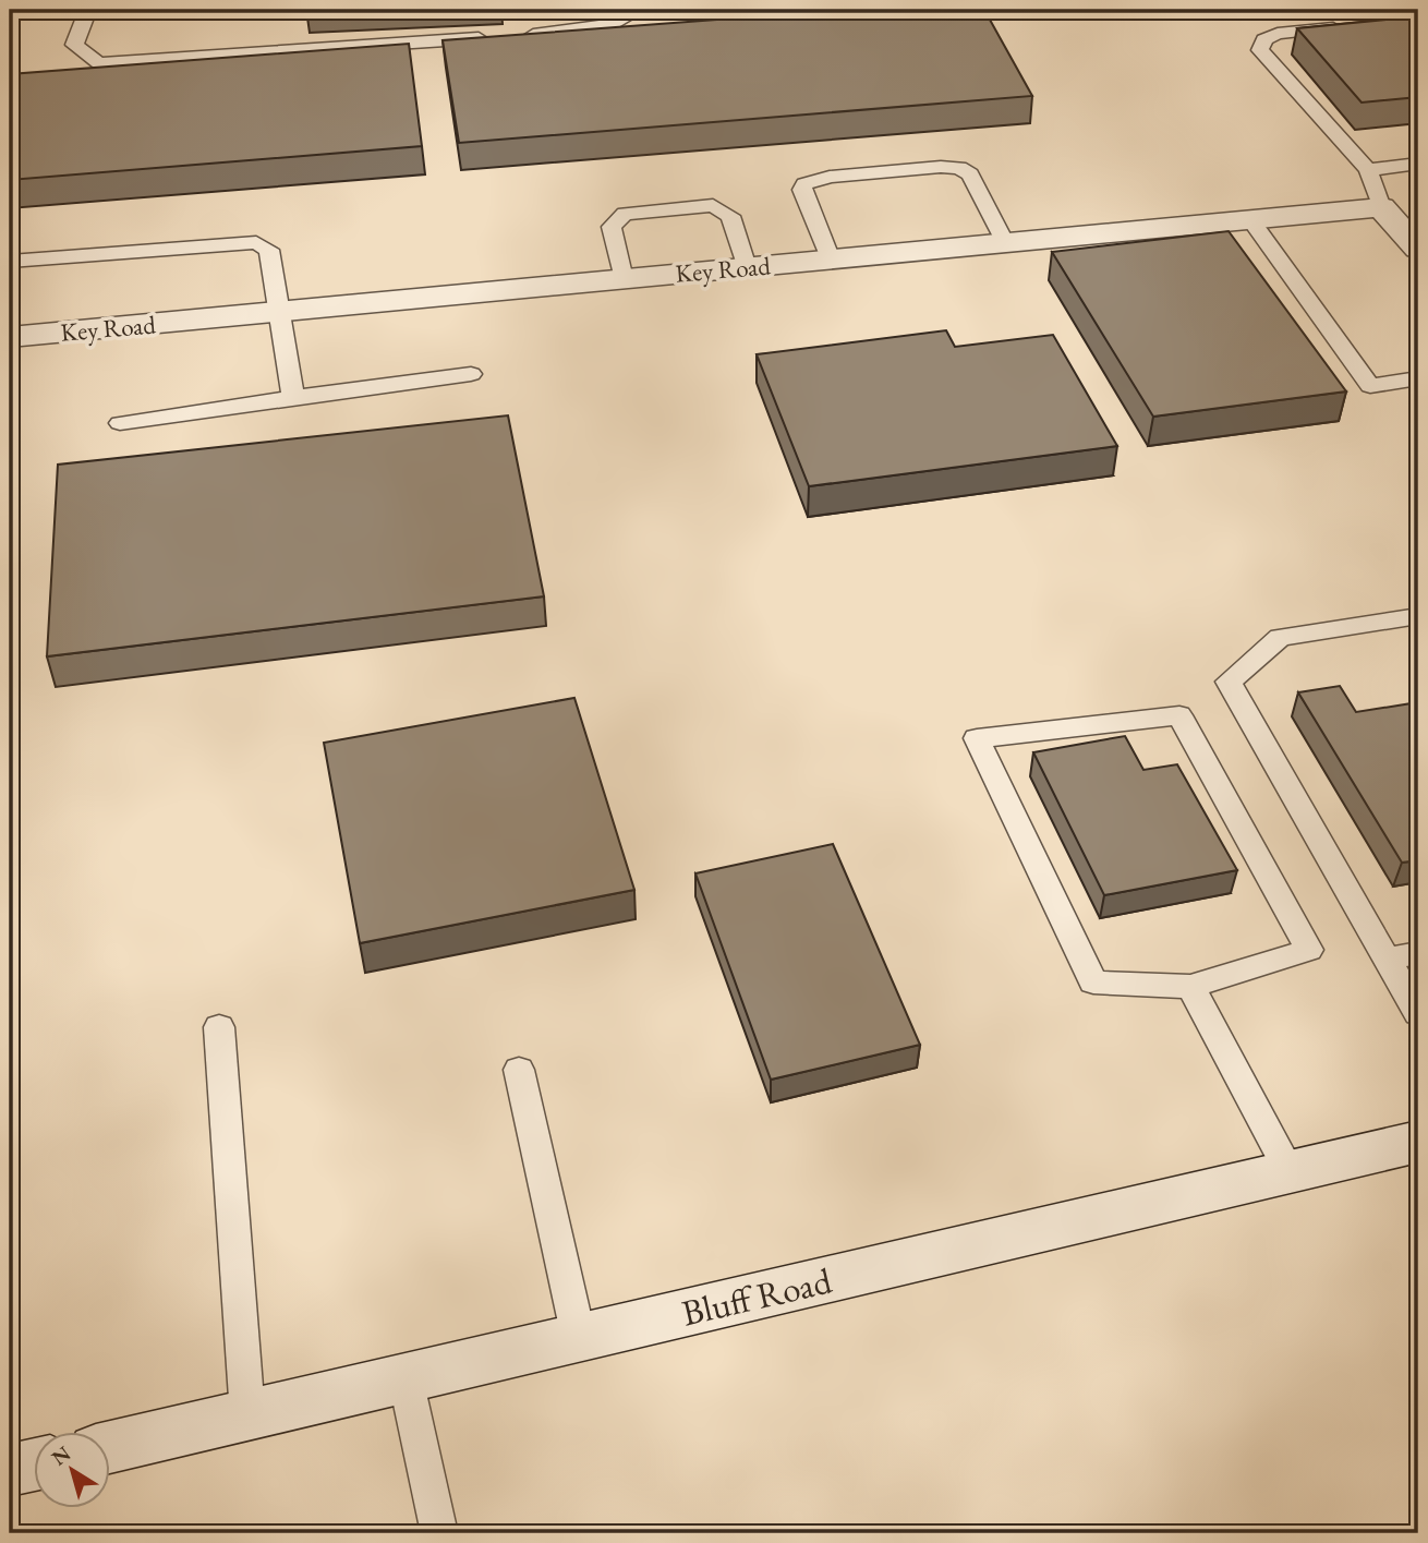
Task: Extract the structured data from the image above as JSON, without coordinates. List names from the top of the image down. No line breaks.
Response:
{"streets":{"street":["Key Road","Bluff Road"]},"north":"top left"}
